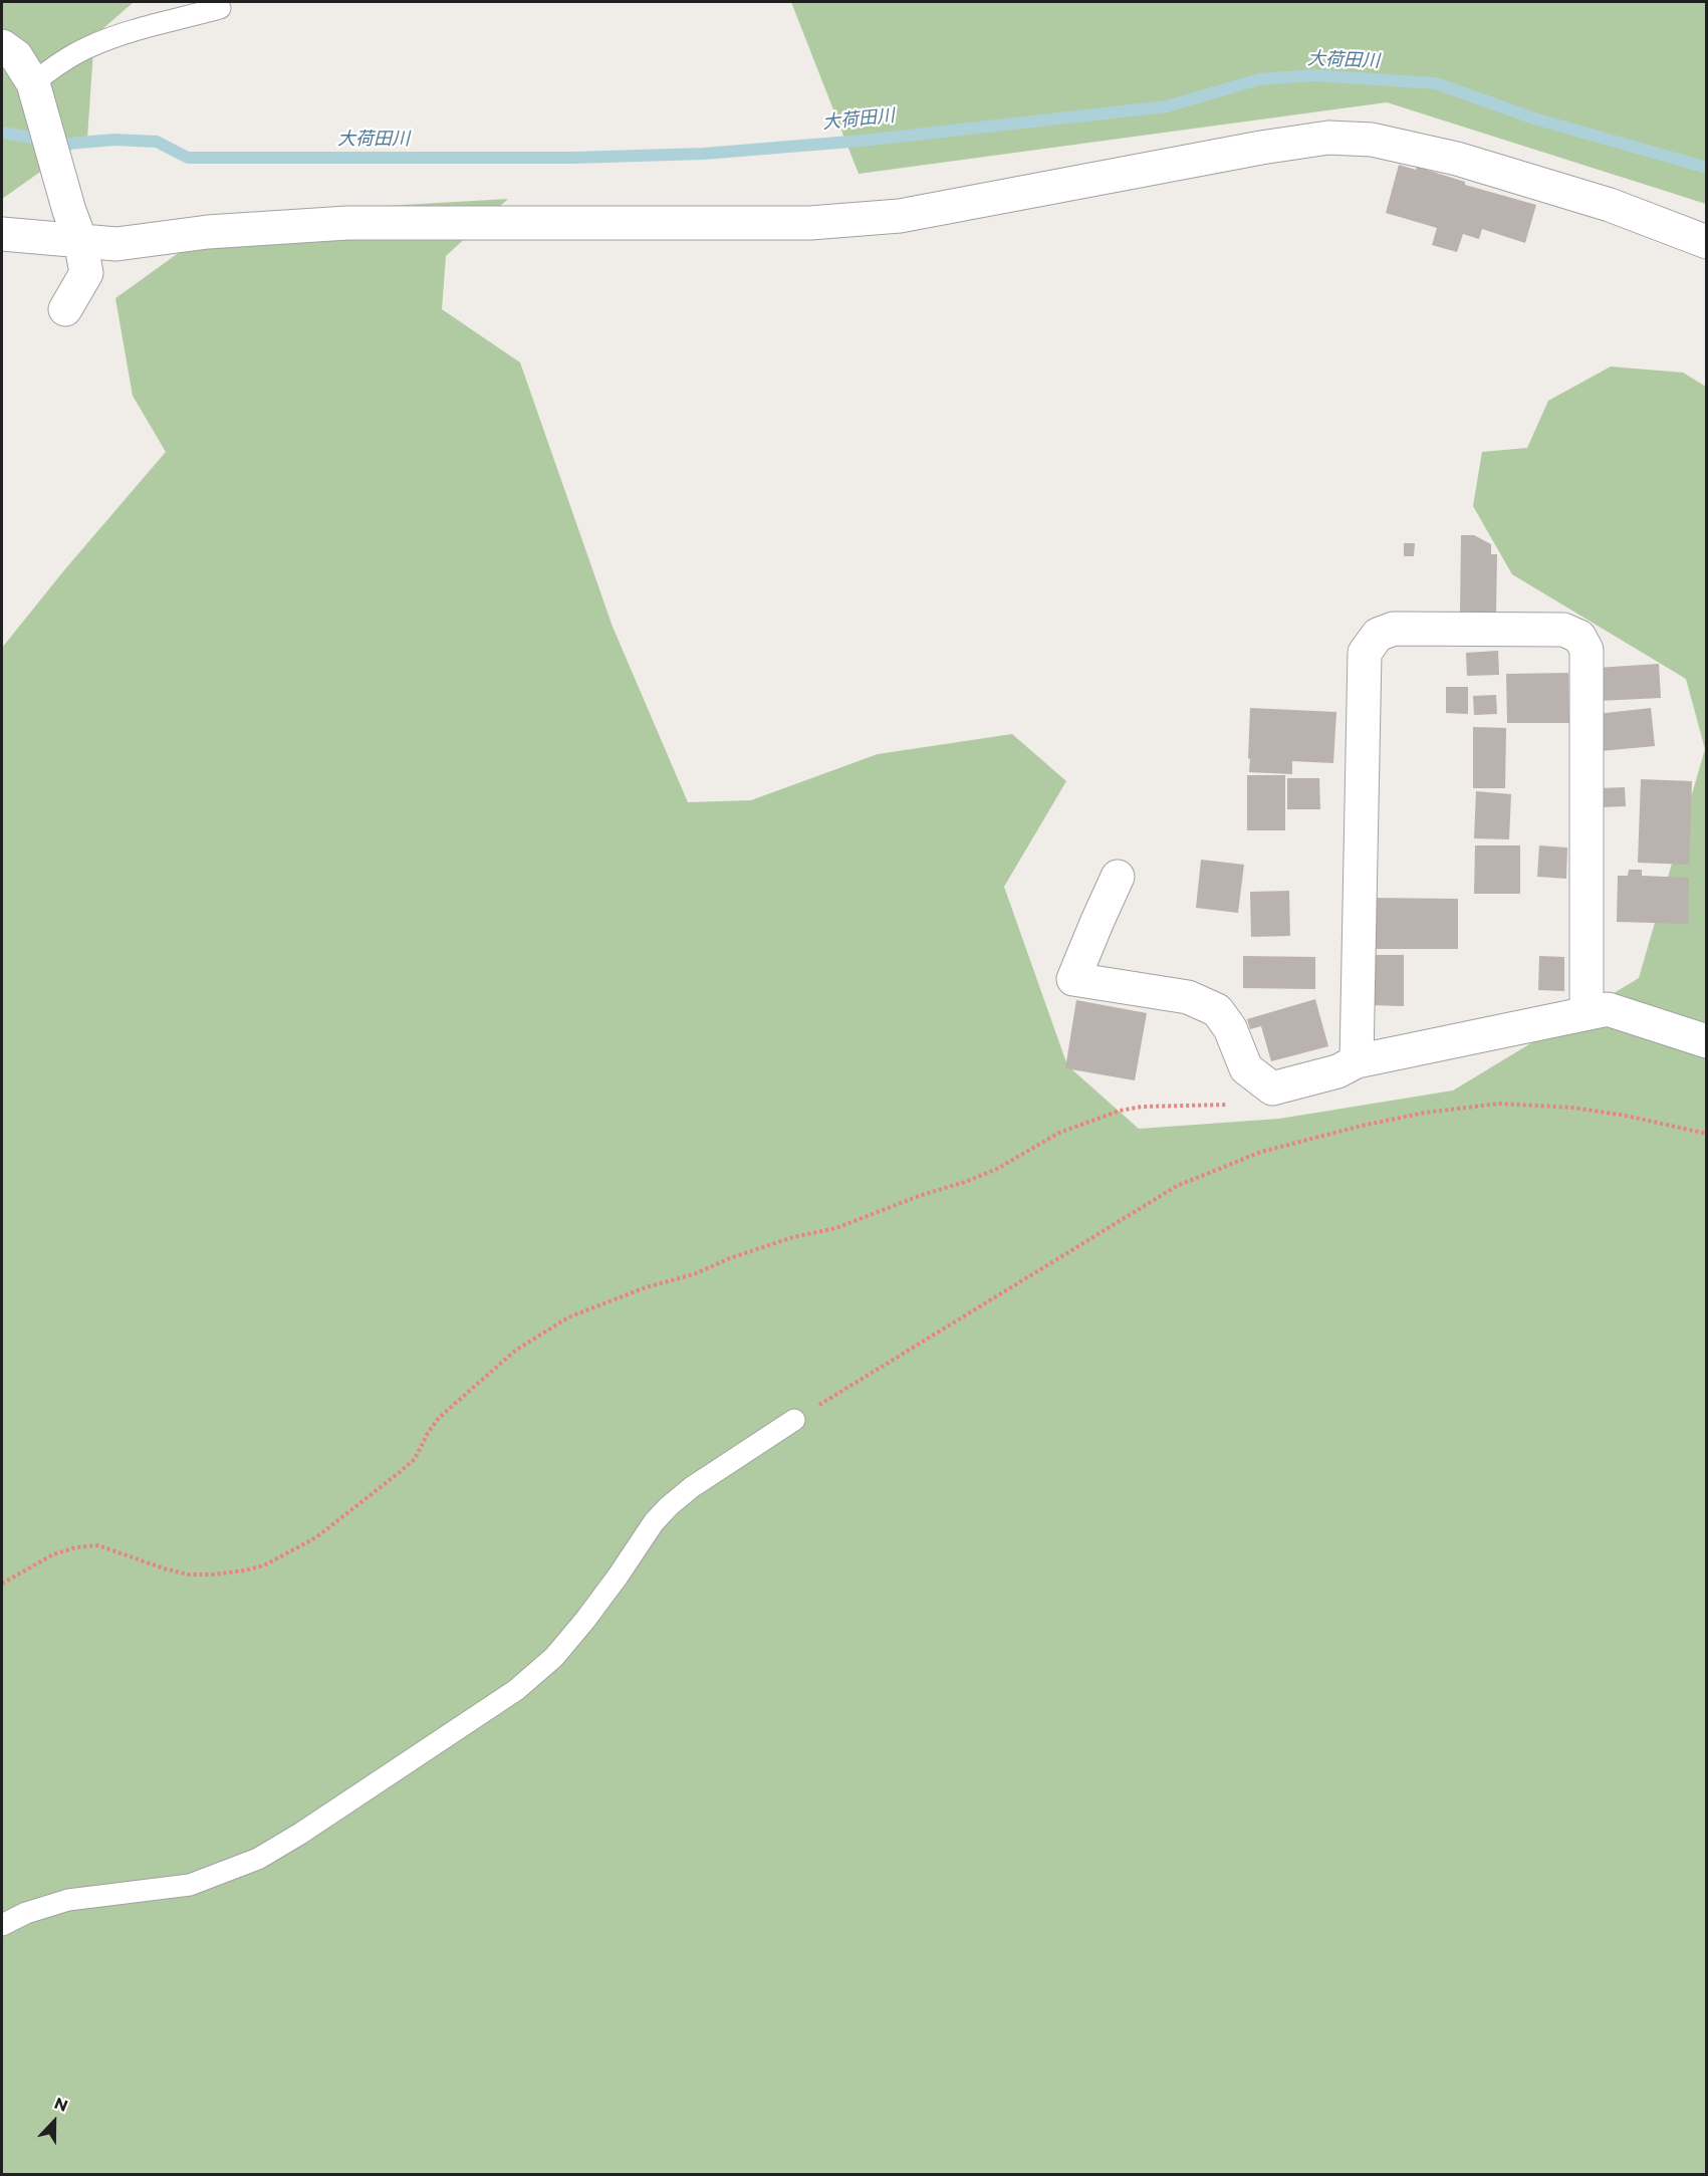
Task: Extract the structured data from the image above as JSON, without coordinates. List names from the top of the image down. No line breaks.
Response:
{"water":["大荷田川"],"north":"top"}
